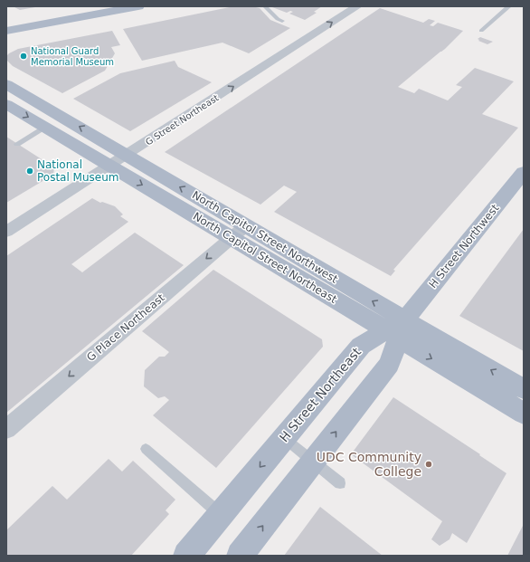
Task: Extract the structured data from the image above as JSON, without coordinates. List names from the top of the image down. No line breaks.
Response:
{"streets":{"main road":["North Capitol Street Northwest","H Street Northwest","North Capitol Street Northeast","H Street Northeast"],"street":["G Street Northeast","G Place Northeast"]},"crossings":[["G Street Northeast","North Capitol Street Northwest"],["G Street Northeast","North Capitol Street Northeast"],["North Capitol Street Northwest","North Capitol Street Northeast"],["North Capitol Street Northwest","G Place Northeast"],["H Street Northwest","North Capitol Street Northeast"],["H Street Northwest","H Street Northeast"],["North Capitol Street Northeast","G Place Northeast"],["North Capitol Street Northeast","H Street Northeast"]],"one_way":["G Street Northeast","North Capitol Street Northwest","G Place Northeast"],"places":["National Guard Memorial Museum","National Postal Museum","UDC Community College"]}
